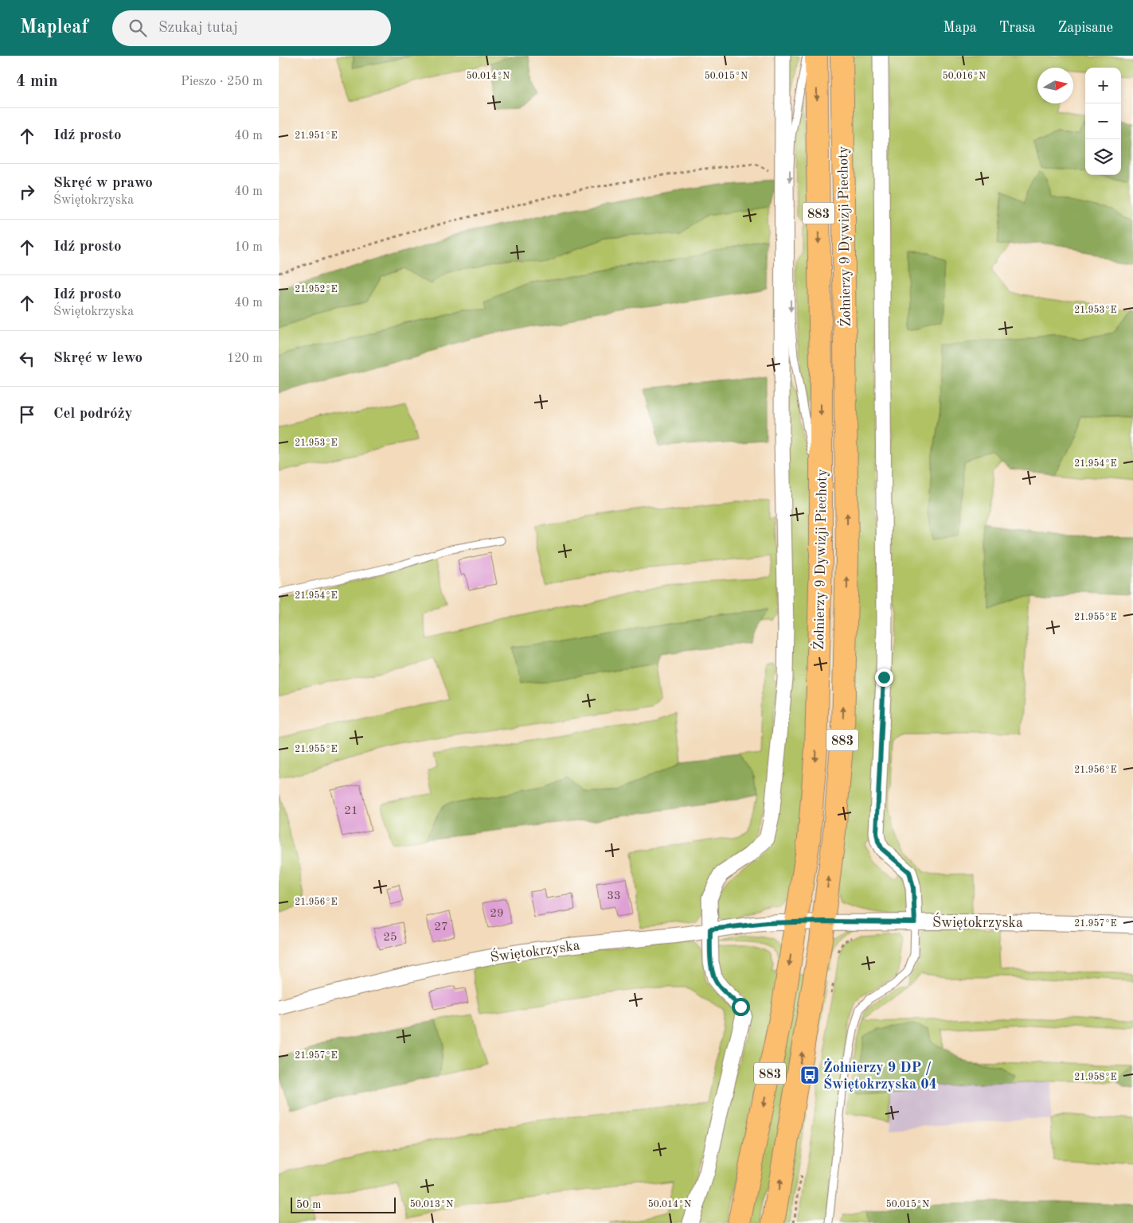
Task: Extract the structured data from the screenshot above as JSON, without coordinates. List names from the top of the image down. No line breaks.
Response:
{"streets":{"highway":["883","Żołnierzy 9 Dywizji Piechoty"],"street":["Świętokrzyska"]},"crossings":[["Żołnierzy 9 Dywizji Piechoty","Świętokrzyska"]],"places":{"bus stop":["Żołnierzy 9 DP / Świętokrzyska 04"]},"house_numbers":["21","33","29","27","25"],"scale_bar":"50 m","north":"right","page":{"header":"Mapleaf","search":"Szukaj tutaj","nav":["Mapa","Trasa","Zapisane"],"heading":["4 min","Pieszo · 250 m"],"map_buttons":["+","−"],"list":[["Idź prosto","40 m"],["Skręć w prawo","Świętokrzyska","40 m"],["Idź prosto","10 m"],["Idź prosto","Świętokrzyska","40 m"],["Skręć w lewo","120 m"],"Cel podróży"],"scale":"50 m"},"coordinates":["50.014°N","50.015°N","50.016°N","21.951°E","21.952°E","21.953°E","21.954°E","21.955°E","21.956°E","21.957°E","21.958°E","50.013°N"]}
